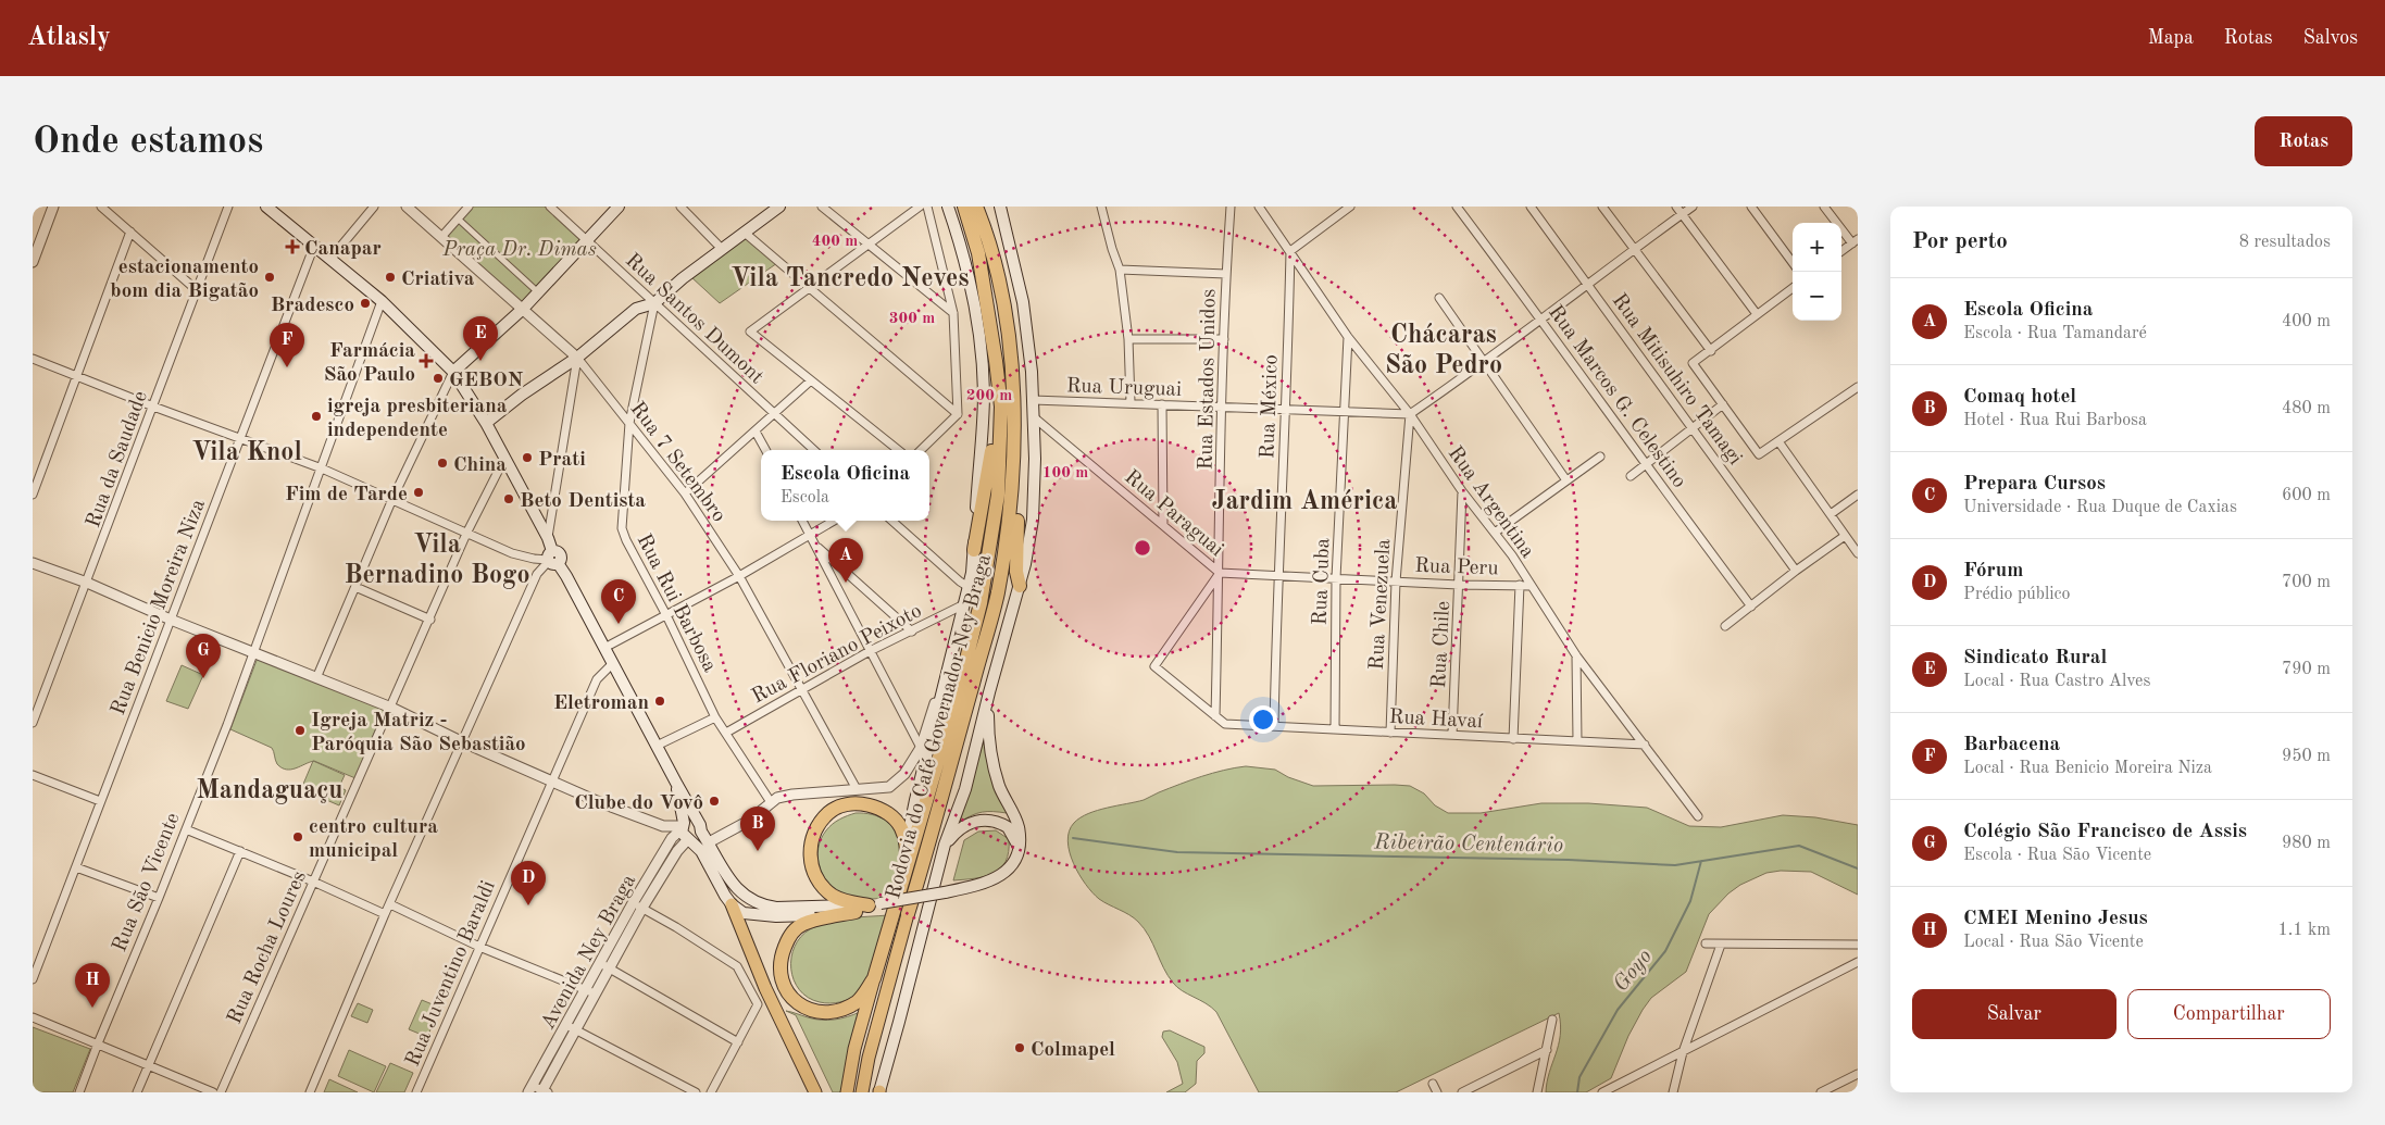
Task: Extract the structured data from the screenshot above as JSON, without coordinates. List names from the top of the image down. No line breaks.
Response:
{"streets":{"highway":["Rodovia do Café Governador Ney Braga"],"street":["Rua Santos Dumont","Rua Mitisuhiro Tamagi","Rua Estados Unidos","Rua Uruguai","Rua Marcos G. Celestino","Rua México","Rua da Saudade","Rua 7 Setembro","Rua Argentina","Rua Paraguai","Rua Peru","Rua Cuba","Rua Rui Barbosa","Rua Venezuela","Rua Benicio Moreira Niza","Rua Chile","Rua Floriano Peixoto","Rua Havaí","Rua São Vicente","Rua Rocha Loures","Avenida Ney Braga","Rua Juventino Baraldi"]},"crossings":[["Rua Santos Dumont","Rua Rui Barbosa"],["Rua Estados Unidos","Rua Uruguai"],["Rua Estados Unidos","Rua Paraguai"],["Rua Estados Unidos","Rua Peru"],["Rua Estados Unidos","Rua Havaí"],["Rua Uruguai","Rua México"],["Rua Uruguai","Rua Argentina"],["Rua Uruguai","Rua Cuba"],["Rua Uruguai","Rua Venezuela"],["Rua México","Rua Argentina"],["Rua México","Rua Peru"],["Rua México","Rua Havaí"],["Rua 7 Setembro","Rua Rui Barbosa"],["Rua 7 Setembro","Rua Floriano Peixoto"],["Rua Argentina","Rua Peru"],["Rua Argentina","Rua Cuba"],["Rua Argentina","Rua Venezuela"],["Rua Argentina","Rua Chile"],["Rua Argentina","Rua Havaí"],["Rua Paraguai","Rua Peru"],["Rua Peru","Rua Cuba"],["Rua Peru","Rua Venezuela"],["Rua Peru","Rua Chile"],["Rua Cuba","Rua Havaí"],["Rua Rui Barbosa","Rua Floriano Peixoto"],["Rua Venezuela","Rua Havaí"],["Rua Chile","Rua Havaí"]],"districts":["Vila Tancredo Neves","Chácaras São Pedro","Vila Knol","Jardim América","Vila Bernadino Bogo","Mandaguaçu"],"water":["Ribeirão Centenário","Goyo"],"parks":["Praça Dr. Dimas"],"places":{"health":["Canapar","Farmácia São Paulo"],"other":["estacionamento bom dia Bigatão","Criativa","Bradesco","GEBON","igreja presbiteriana independente","Prati","China","Fim de Tarde","Beto Dentista","Eletroman","Igreja Matriz - Paróquia São Sebastião","Clube do Vovô","centro cultura municipal","Colmapel"]},"page":{"header":"Atlasly","nav":["Mapa","Rotas","Salvos"],"buttons":["Rotas",["Salvar","Compartilhar"]],"title":"Onde estamos","heading":["Por perto","8 resultados"],"map_buttons":["+","−"],"list":[{"mark":"A","name":"Escola Oficina","note":"Escola · Rua Tamandaré","value":"400 m"},{"mark":"B","name":"Comaq hotel","note":"Hotel · Rua Rui Barbosa","value":"480 m"},{"mark":"C","name":"Prepara Cursos","note":"Universidade · Rua Duque de Caxias","value":"600 m"},{"mark":"D","name":"Fórum","note":"Prédio público","value":"700 m"},{"mark":"E","name":"Sindicato Rural","note":"Local · Rua Castro Alves","value":"790 m"},{"mark":"F","name":"Barbacena","note":"Local · Rua Benicio Moreira Niza","value":"950 m"},{"mark":"G","name":"Colégio São Francisco de Assis","note":"Escola · Rua São Vicente","value":"980 m"},{"mark":"H","name":"CMEI Menino Jesus","note":"Local · Rua São Vicente","value":"1.1 km"}],"pins":["E","F","A","C","G","B","D","H"],"popup":["Escola Oficina","Escola"]},"rings":["400 m","300 m","200 m","100 m"]}
